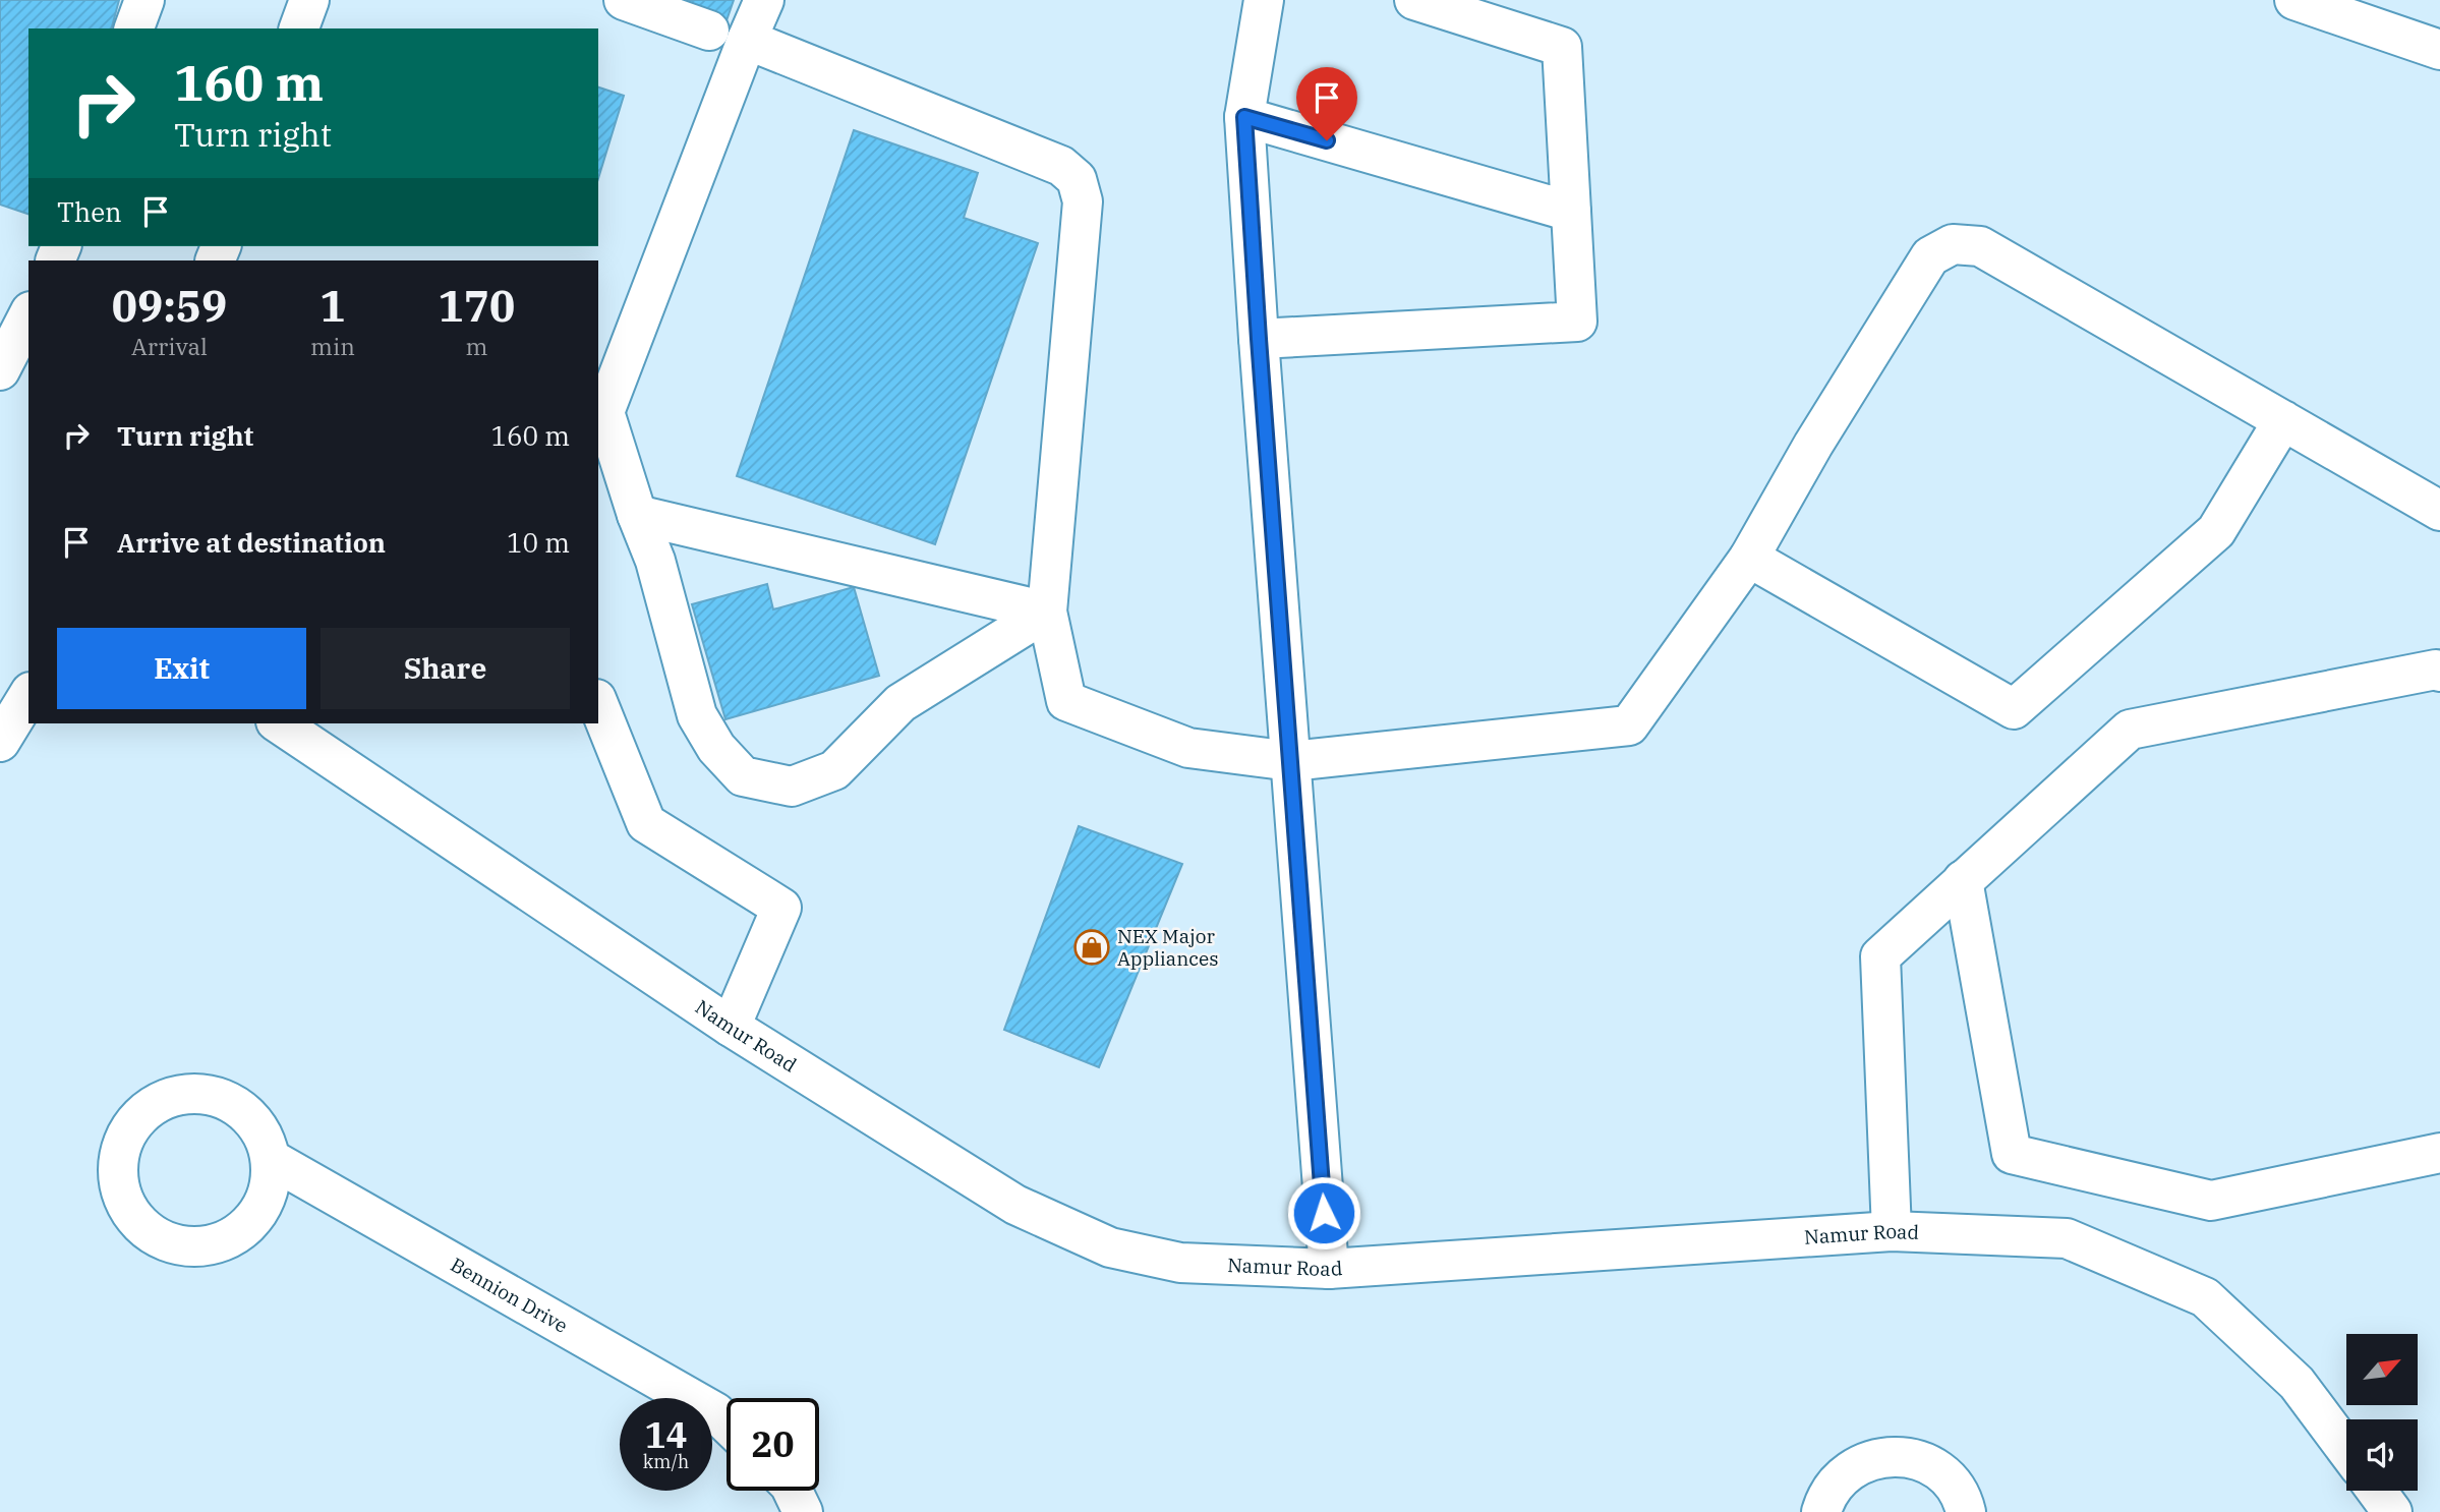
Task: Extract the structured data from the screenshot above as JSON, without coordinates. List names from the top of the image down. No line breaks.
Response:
{"streets":{"street":["Namur Road","Bennion Drive"]},"places":{"shop":["NEX Major Appliances"]},"north":"top right","page":{"turn":["160 m","Turn right"],"then":"Then","eta":["09:59","Arrival","1","min","170","m"],"list":[{"name":"Turn right","value":"160 m"},{"name":"Arrive at destination","value":"10 m"}],"buttons":["Exit","Share"],"speed":"14 km/h","limit":"20"}}
